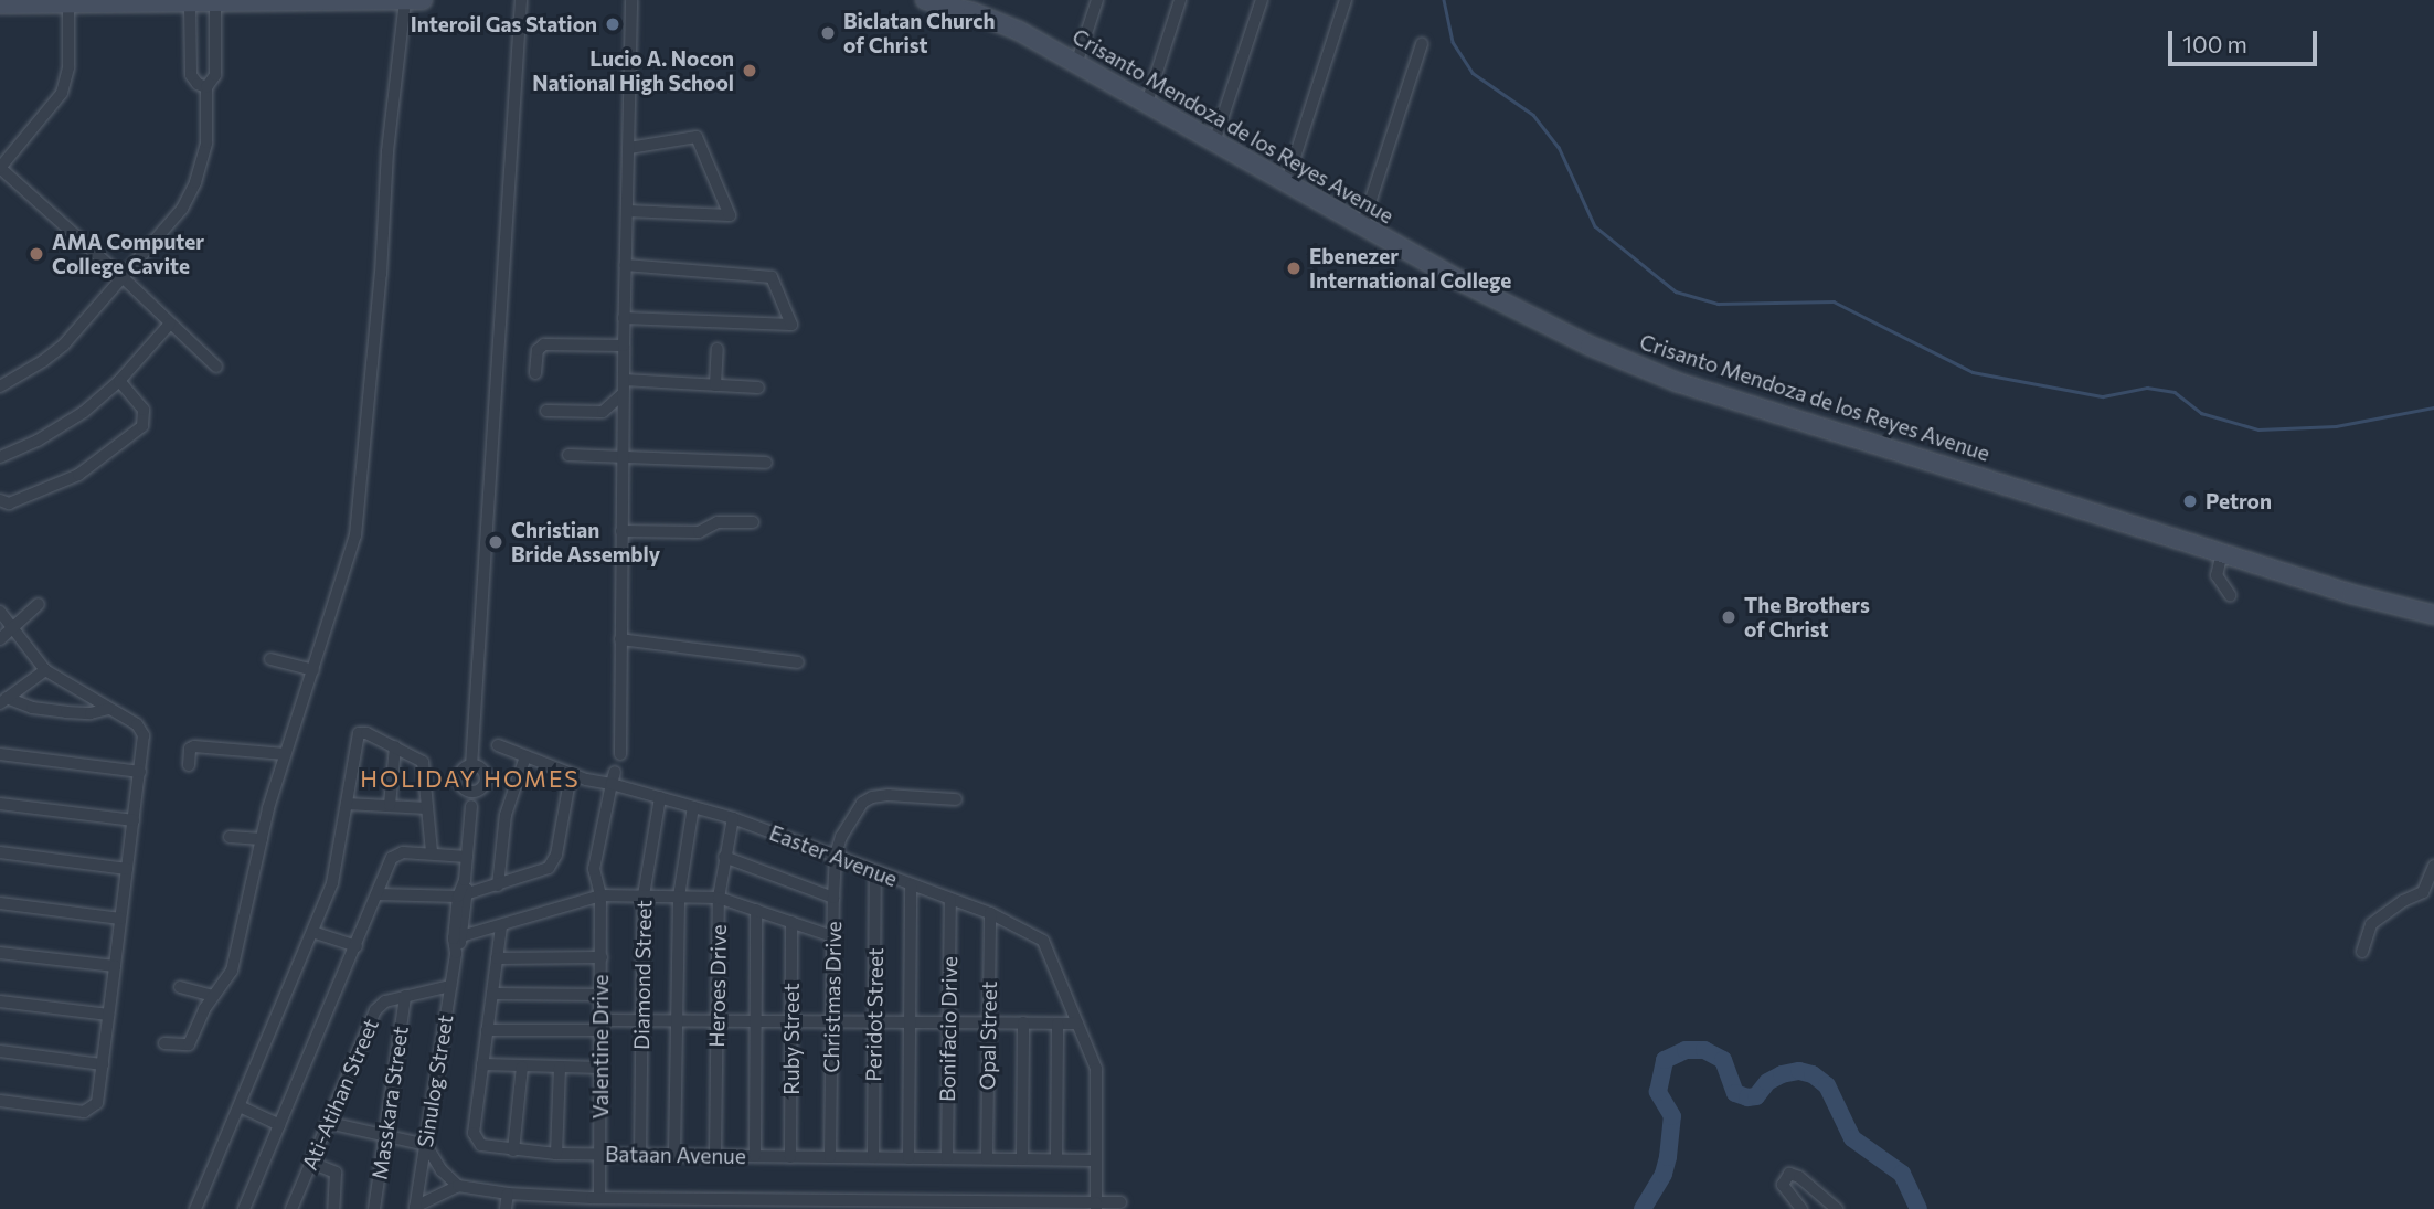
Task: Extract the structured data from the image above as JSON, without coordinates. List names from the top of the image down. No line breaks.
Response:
{"streets":{"main road":["Crisanto Mendoza de los Reyes Avenue"],"street":["Easter Avenue","Diamond Street","Heroes Drive","Christmas Drive","Peridot Street","Bonifacio Drive","Opal Street","Ruby Street","Valentine Drive","Sinulog Street","Ati-Atihan Street","Masskara Street","Bataan Avenue"]},"crossings":[["Easter Avenue","Diamond Street"],["Easter Avenue","Heroes Drive"],["Easter Avenue","Christmas Drive"],["Easter Avenue","Peridot Street"],["Easter Avenue","Bonifacio Drive"],["Easter Avenue","Opal Street"],["Easter Avenue","Bataan Avenue"],["Diamond Street","Bataan Avenue"],["Heroes Drive","Bataan Avenue"],["Christmas Drive","Bataan Avenue"],["Peridot Street","Bataan Avenue"],["Bonifacio Drive","Bataan Avenue"],["Opal Street","Bataan Avenue"],["Ruby Street","Bataan Avenue"],["Valentine Drive","Bataan Avenue"],["Sinulog Street","Ati-Atihan Street"],["Ati-Atihan Street","Masskara Street"]],"districts":["HOLIDAY HOMES"],"places":["Interoil Gas Station","Biclatan Church of Christ","Lucio A. Nocon National High School","AMA Computer College Cavite","Ebenezer International College","Petron","Christian Bride Assembly","The Brothers of Christ"],"scale_bar":"100 m"}
